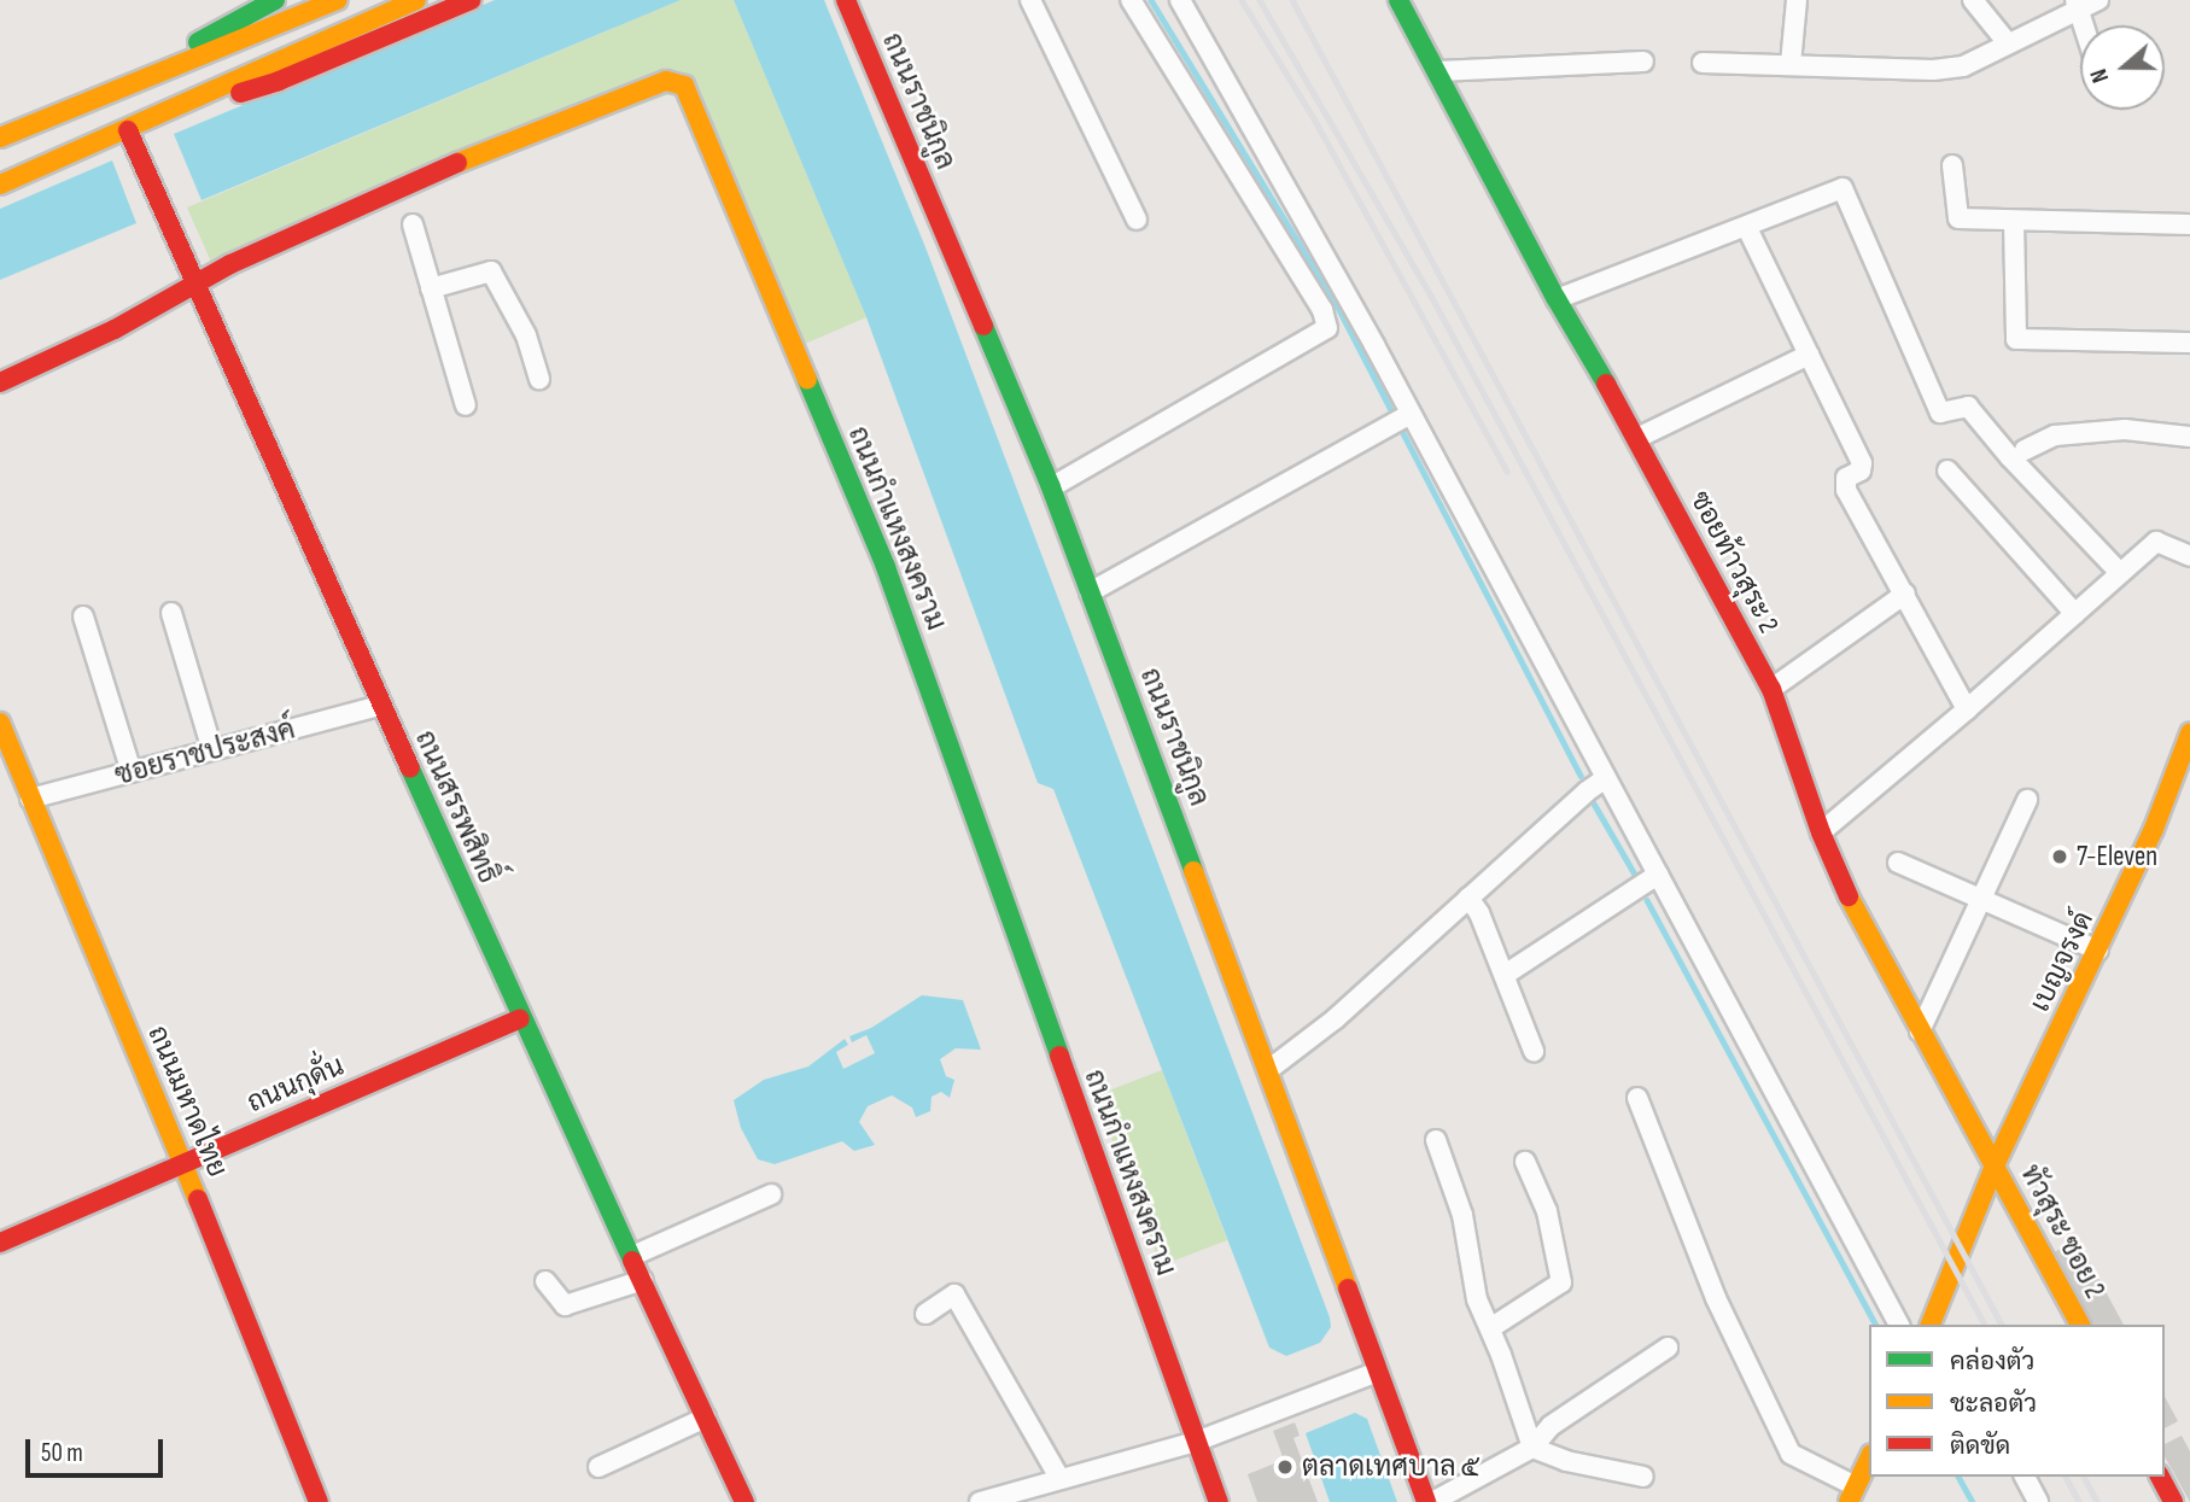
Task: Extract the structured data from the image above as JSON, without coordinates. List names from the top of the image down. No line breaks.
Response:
{"streets":{"street":["ถนนราชนิกูล","ถนนกำแหงสงคราม","ซอยท้าวสุระ 2","ซอยราชประสงค์","ถนนสรรพสิทธิ์","เบญจรงด์","ถนนกุดั่น","ถนนมหาดไทย","ทัวสุระ ซอย 2"]},"crossings":[["ถนนกำแหงสงคราม","ถนนสรรพสิทธิ์"],["ซอยท้าวสุระ 2","เบญจรงด์"],["ซอยท้าวสุระ 2","ทัวสุระ ซอย 2"],["ซอยราชประสงค์","ถนนสรรพสิทธิ์"],["ซอยราชประสงค์","ถนนมหาดไทย"],["ถนนสรรพสิทธิ์","ถนนกุดั่น"],["เบญจรงด์","ทัวสุระ ซอย 2"],["ถนนกุดั่น","ถนนมหาดไทย"]],"places":["7-Eleven","ตลาดเทศบาล ๕"],"legend":["คล่องตัว","ชะลอตัว","ติดขัด"],"scale_bar":"50 m","north":"left"}
